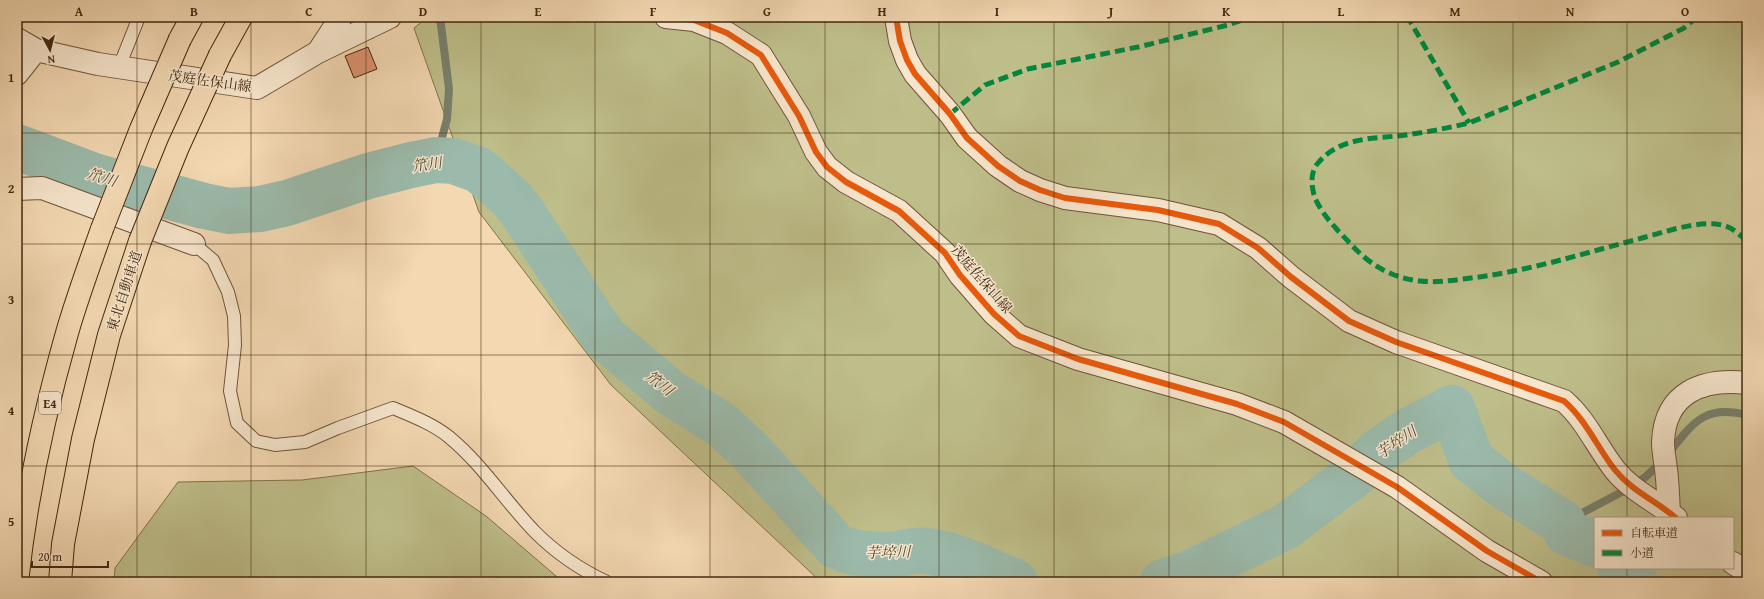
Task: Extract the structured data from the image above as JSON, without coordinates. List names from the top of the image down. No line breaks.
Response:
{"streets":{"highway":["東北自動車道","E4"],"street":["茂庭佐保山線"]},"water":["笊川","芋埣川"],"legend":["自転車道","小道"],"scale_bar":"20 m","north":"bottom","grid":{"columns":["A","B","C","D","E","F","G","H","I","J","K","L","M","N","O"],"rows":["1","2","3","4","5"]}}
